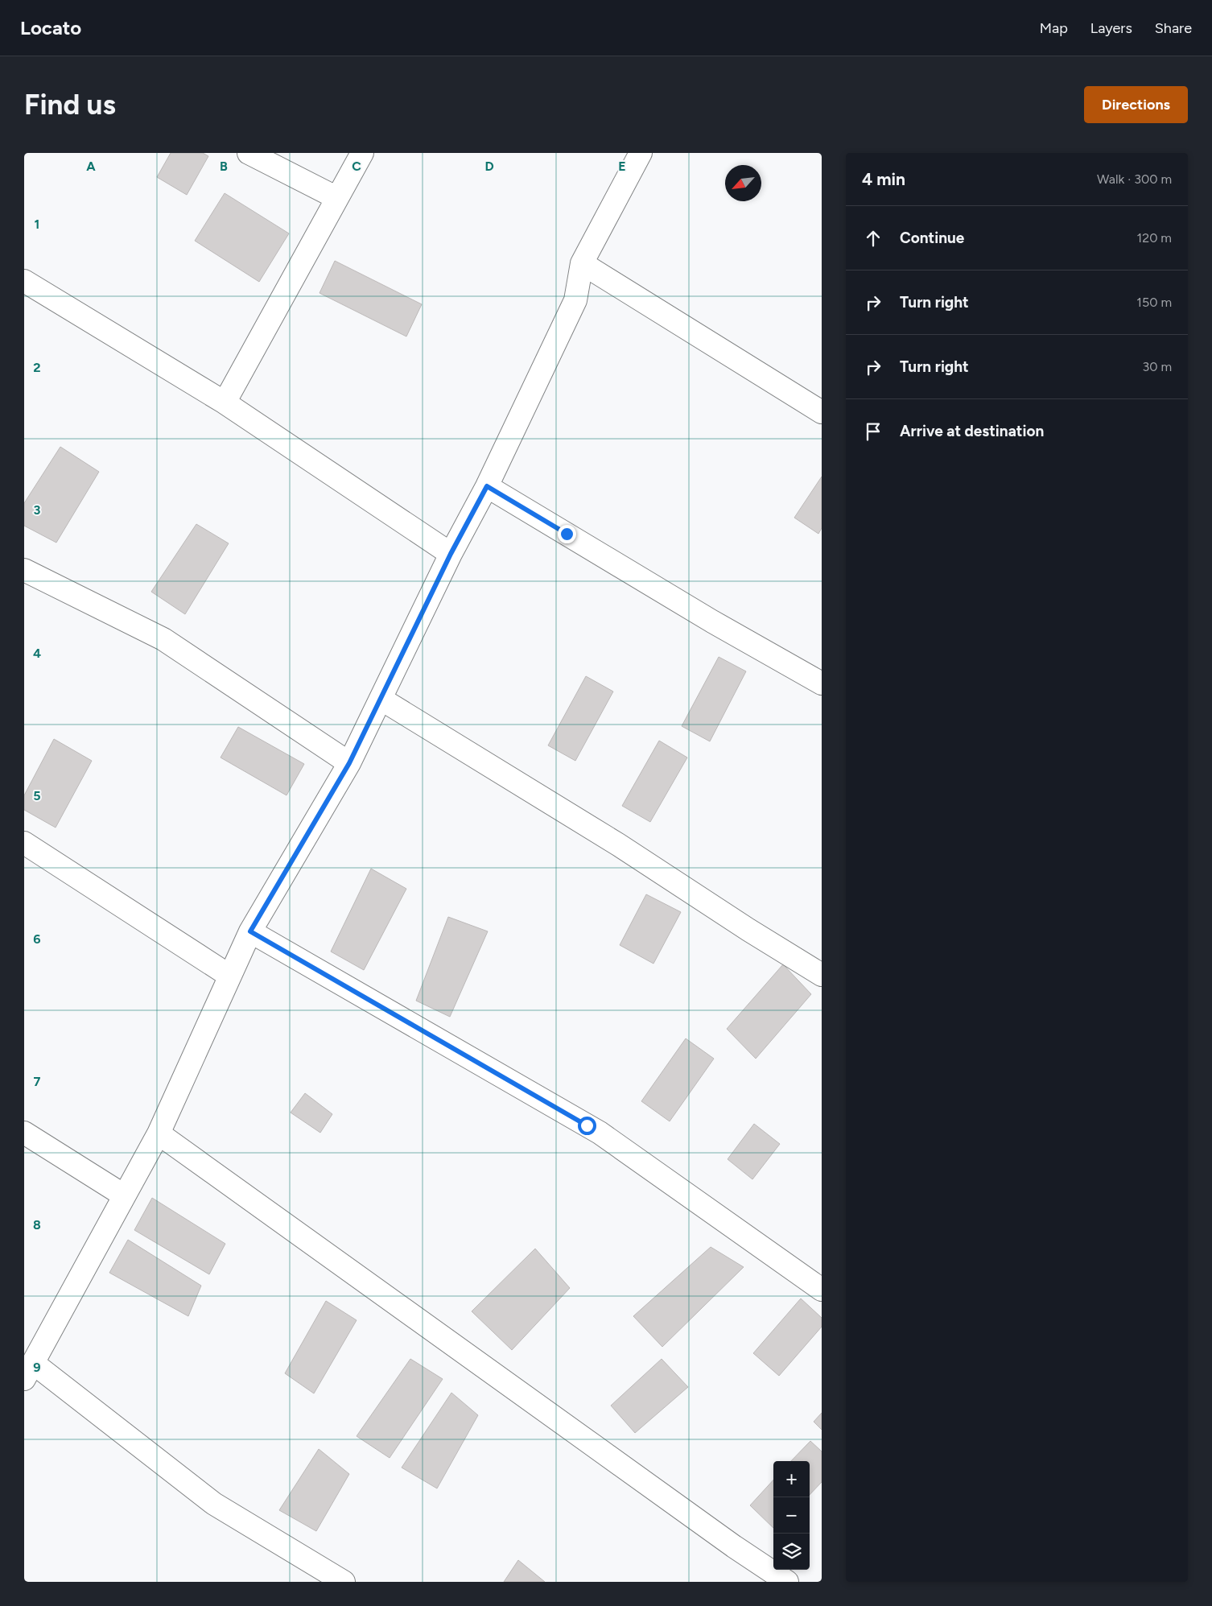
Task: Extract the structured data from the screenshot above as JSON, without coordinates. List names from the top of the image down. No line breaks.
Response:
{"north":"bottom left","page":{"header":"Locato","nav":["Map","Layers","Share"],"buttons":"Directions","title":"Find us","heading":["4 min","Walk · 300 m"],"list":[["Continue","120 m"],["Turn right","150 m"],["Turn right","30 m"],"Arrive at destination"],"map_buttons":["+","−"]},"grid":{"columns":["A","B","C","D","E"],"rows":["1","2","3","4","5","6","7","8","9"]}}
